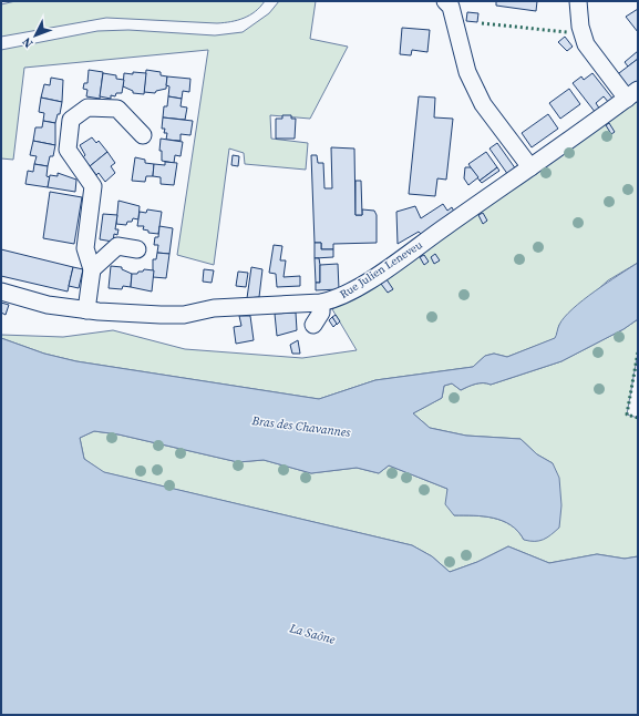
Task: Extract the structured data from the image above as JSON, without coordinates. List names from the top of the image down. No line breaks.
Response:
{"streets":{"street":["Rue Julien Leneveu"]},"water":["Bras des Chavannes","La Saône"],"north":"bottom left"}
